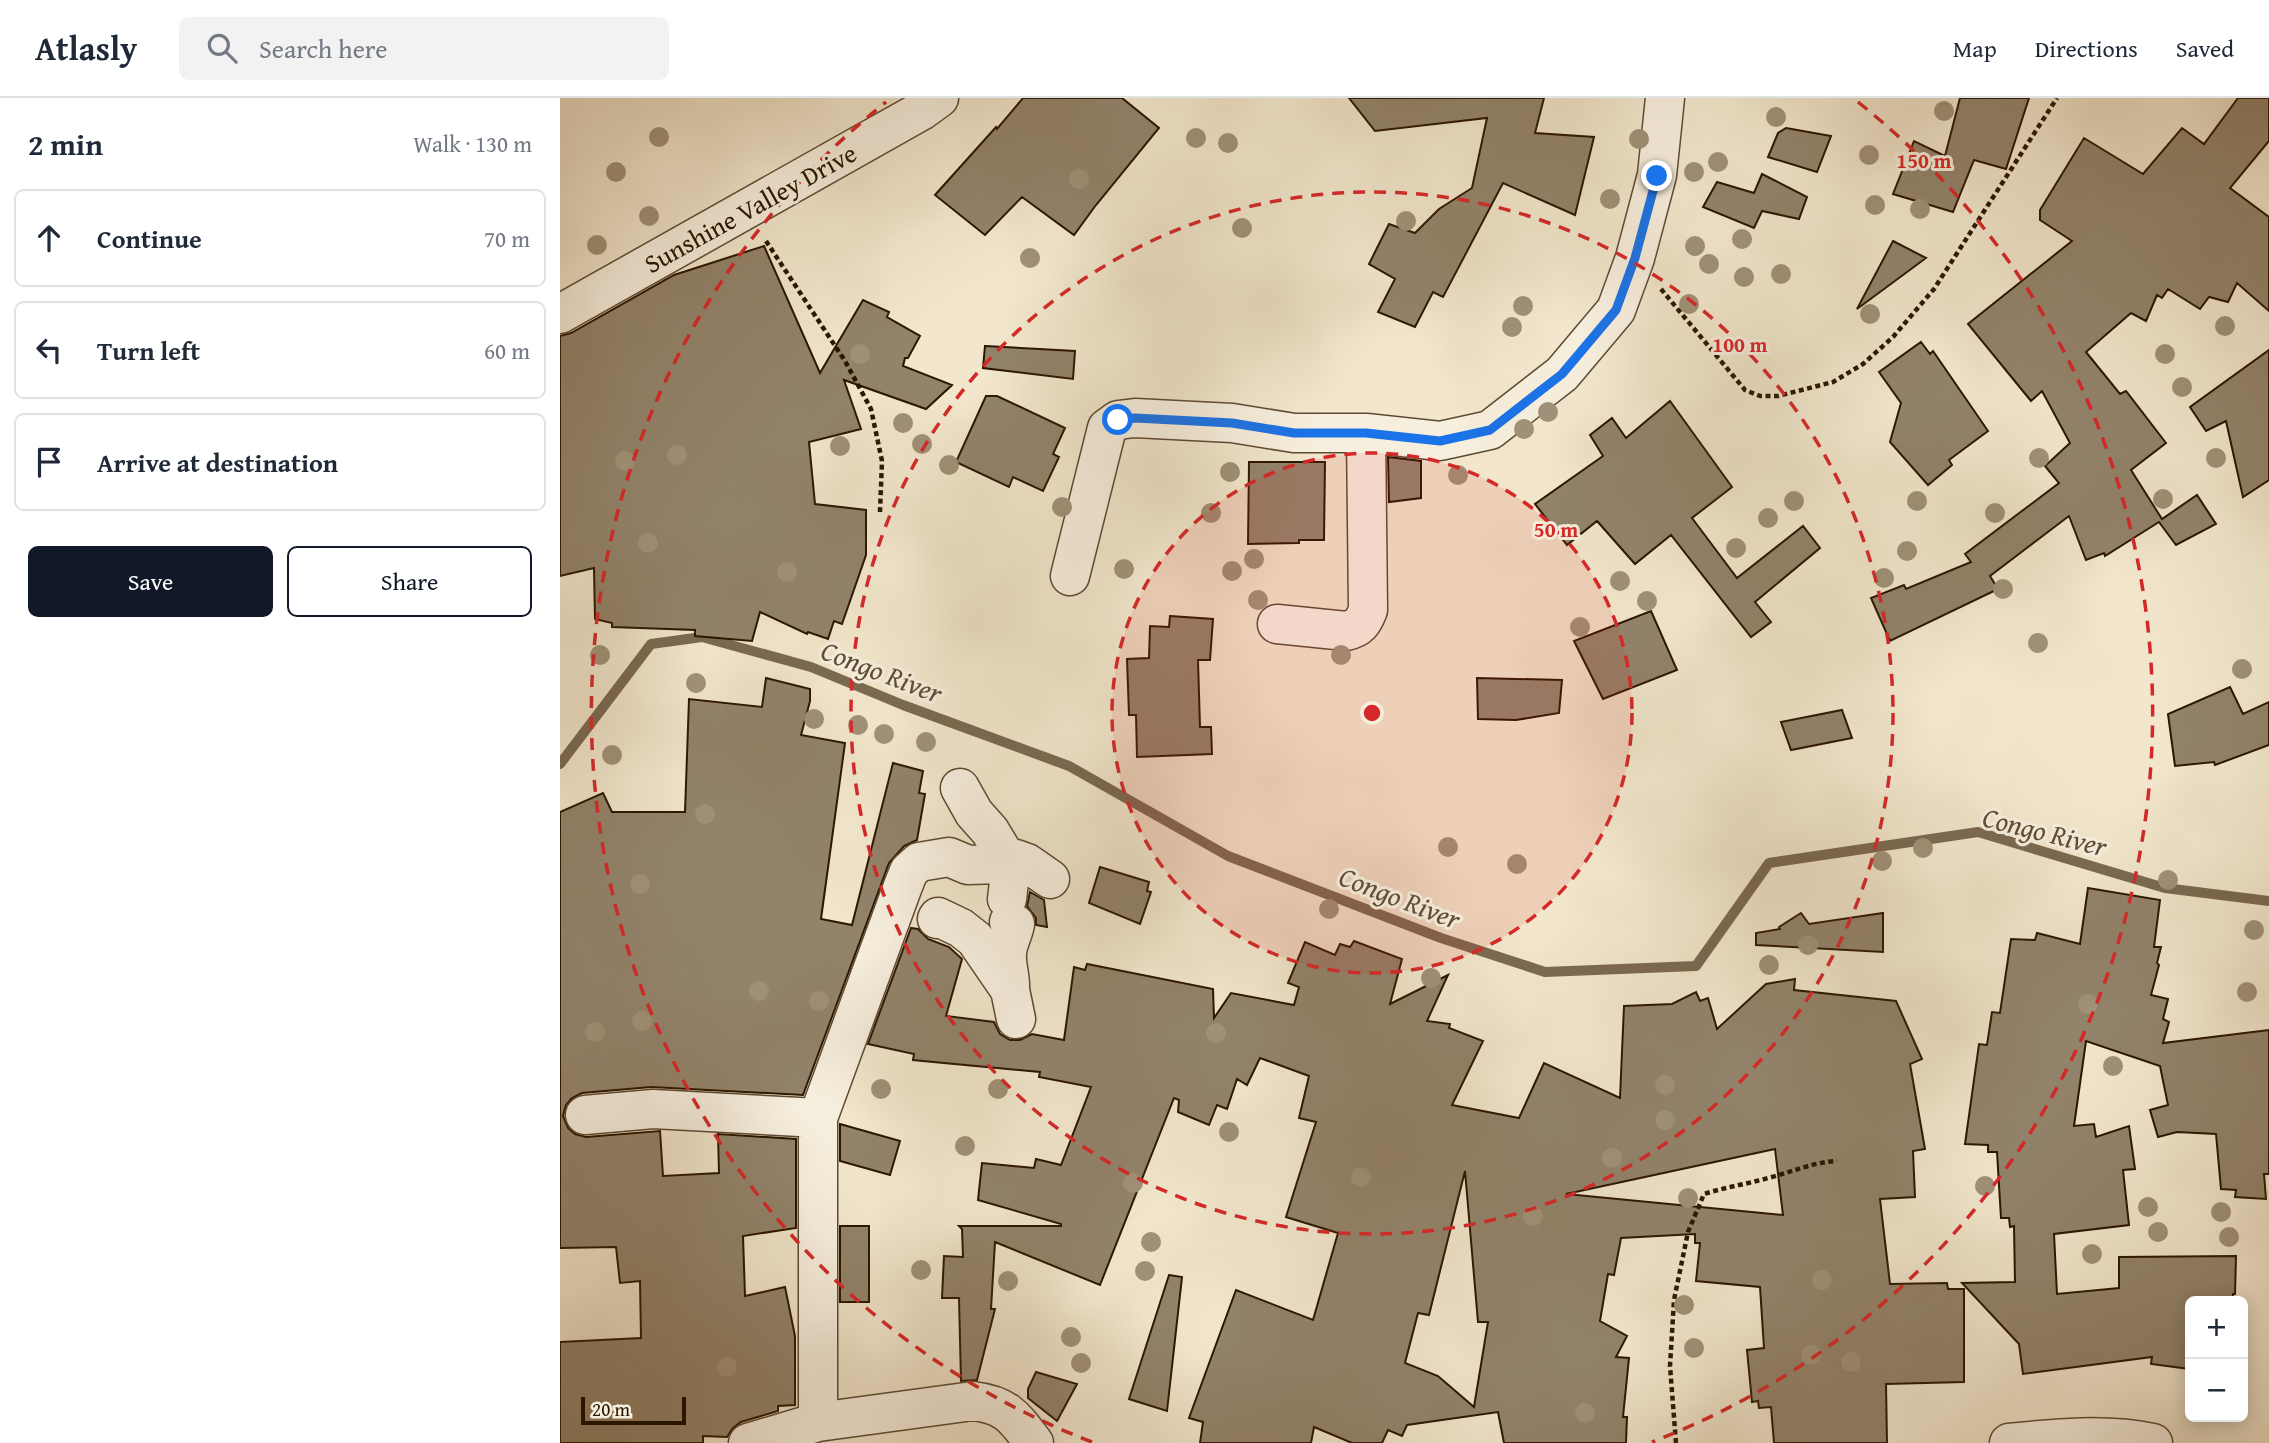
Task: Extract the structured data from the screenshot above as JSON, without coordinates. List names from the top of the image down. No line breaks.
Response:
{"streets":{"street":["Sunshine Valley Drive"]},"water":["Congo River"],"scale_bar":"20 m","page":{"header":"Atlasly","search":"Search here","nav":["Map","Directions","Saved"],"heading":["2 min","Walk · 130 m"],"list":[["Continue","70 m"],["Turn left","60 m"],"Arrive at destination"],"buttons":["Save","Share"],"map_buttons":["+","−"],"scale":"20 m"},"rings":["150 m","100 m","50 m"]}
